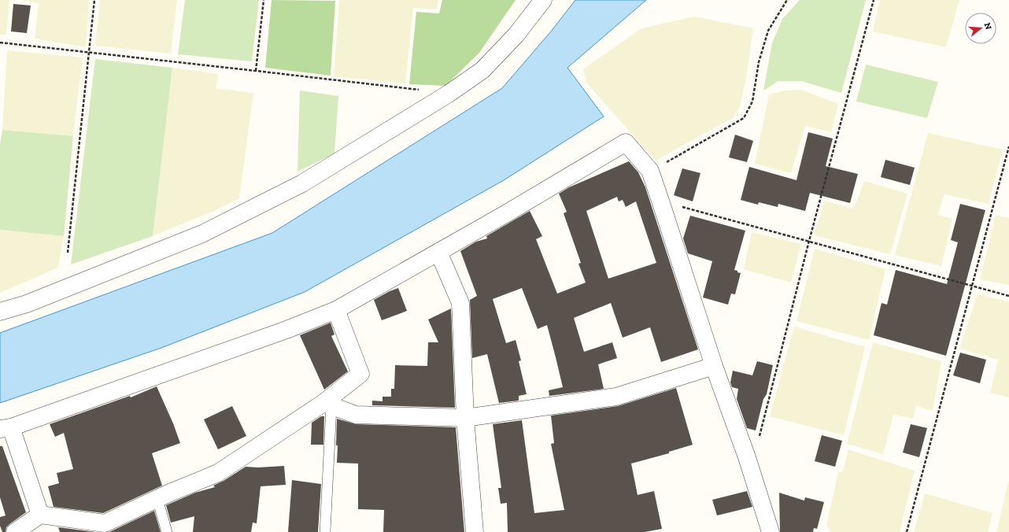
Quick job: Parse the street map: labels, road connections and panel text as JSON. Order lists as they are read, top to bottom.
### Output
{
  "north": "right"
}
